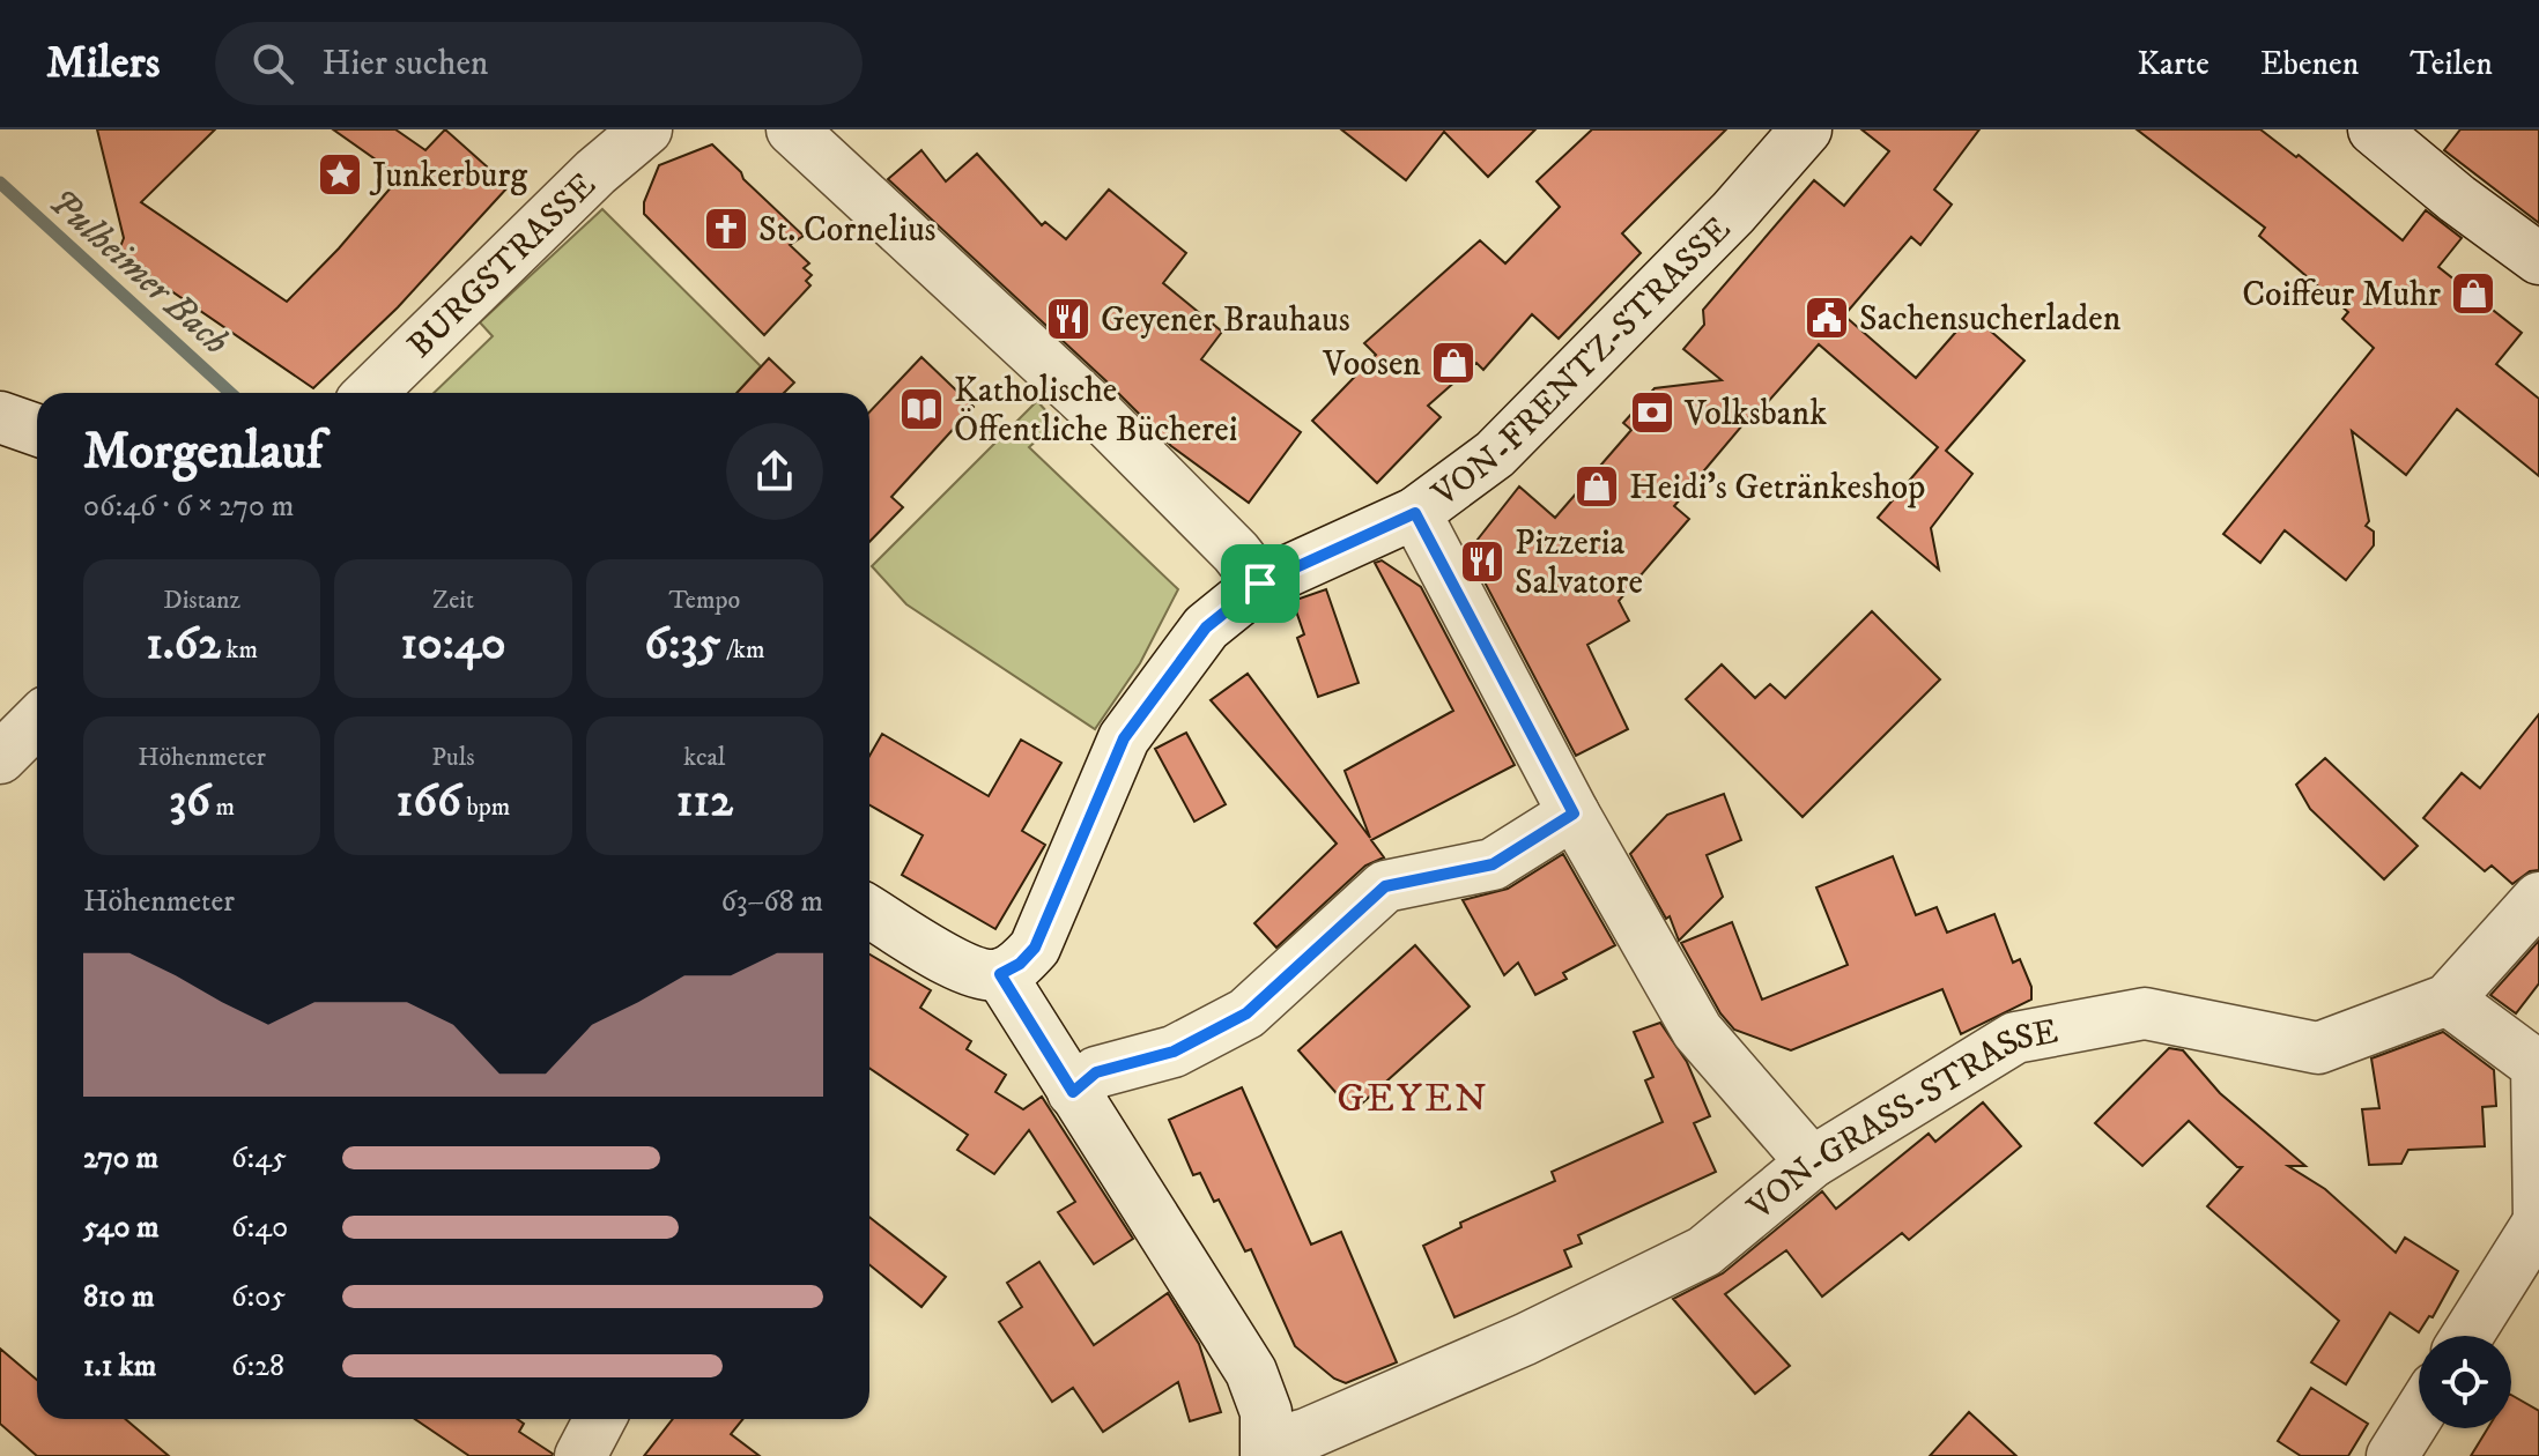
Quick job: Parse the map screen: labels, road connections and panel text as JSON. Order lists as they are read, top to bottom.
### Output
{
  "streets": {
    "street": ["BURGSTRASSE", "VON-FRENTZ-STRASSE", "VON-GRASS-STRASSE"]
  },
  "districts": ["GEYEN"],
  "water": ["Pulheimer Bach"],
  "places": {
    "place": ["Junkerburg"],
    "church": ["St. Cornelius"],
    "shop": ["Coiffeur Muhr", "Voosen", "Heidi's Getränkeshop"],
    "public building": ["Sachensucherladen"],
    "restaurant": ["Geyener Brauhaus", "Pizzeria Salvatore"],
    "library": ["Katholische Öffentliche Bücherei"],
    "bank": ["Volksbank"]
  },
  "page": {
    "header": "Milers",
    "search": "Hier suchen",
    "nav": ["Karte", "Ebenen", "Teilen"],
    "heading": ["Morgenlauf", "06:46 · 6 × 270 m"],
    "stats": [
      ["Distanz", "1.62 km"],
      ["Zeit", "10:40"],
      ["Tempo", "6:35 /km"],
      ["Höhenmeter", "36 m"],
      ["Puls", "166 bpm"],
      ["kcal", "112"]
    ],
    "chart": ["Höhenmeter", "63–68 m"],
    "list": [
      {
        "name": "270 m",
        "note": "6:45"
      },
      {
        "name": "540 m",
        "note": "6:40"
      },
      {
        "name": "810 m",
        "note": "6:05"
      },
      {
        "name": "1.1 km",
        "note": "6:28"
      }
    ]
  }
}
